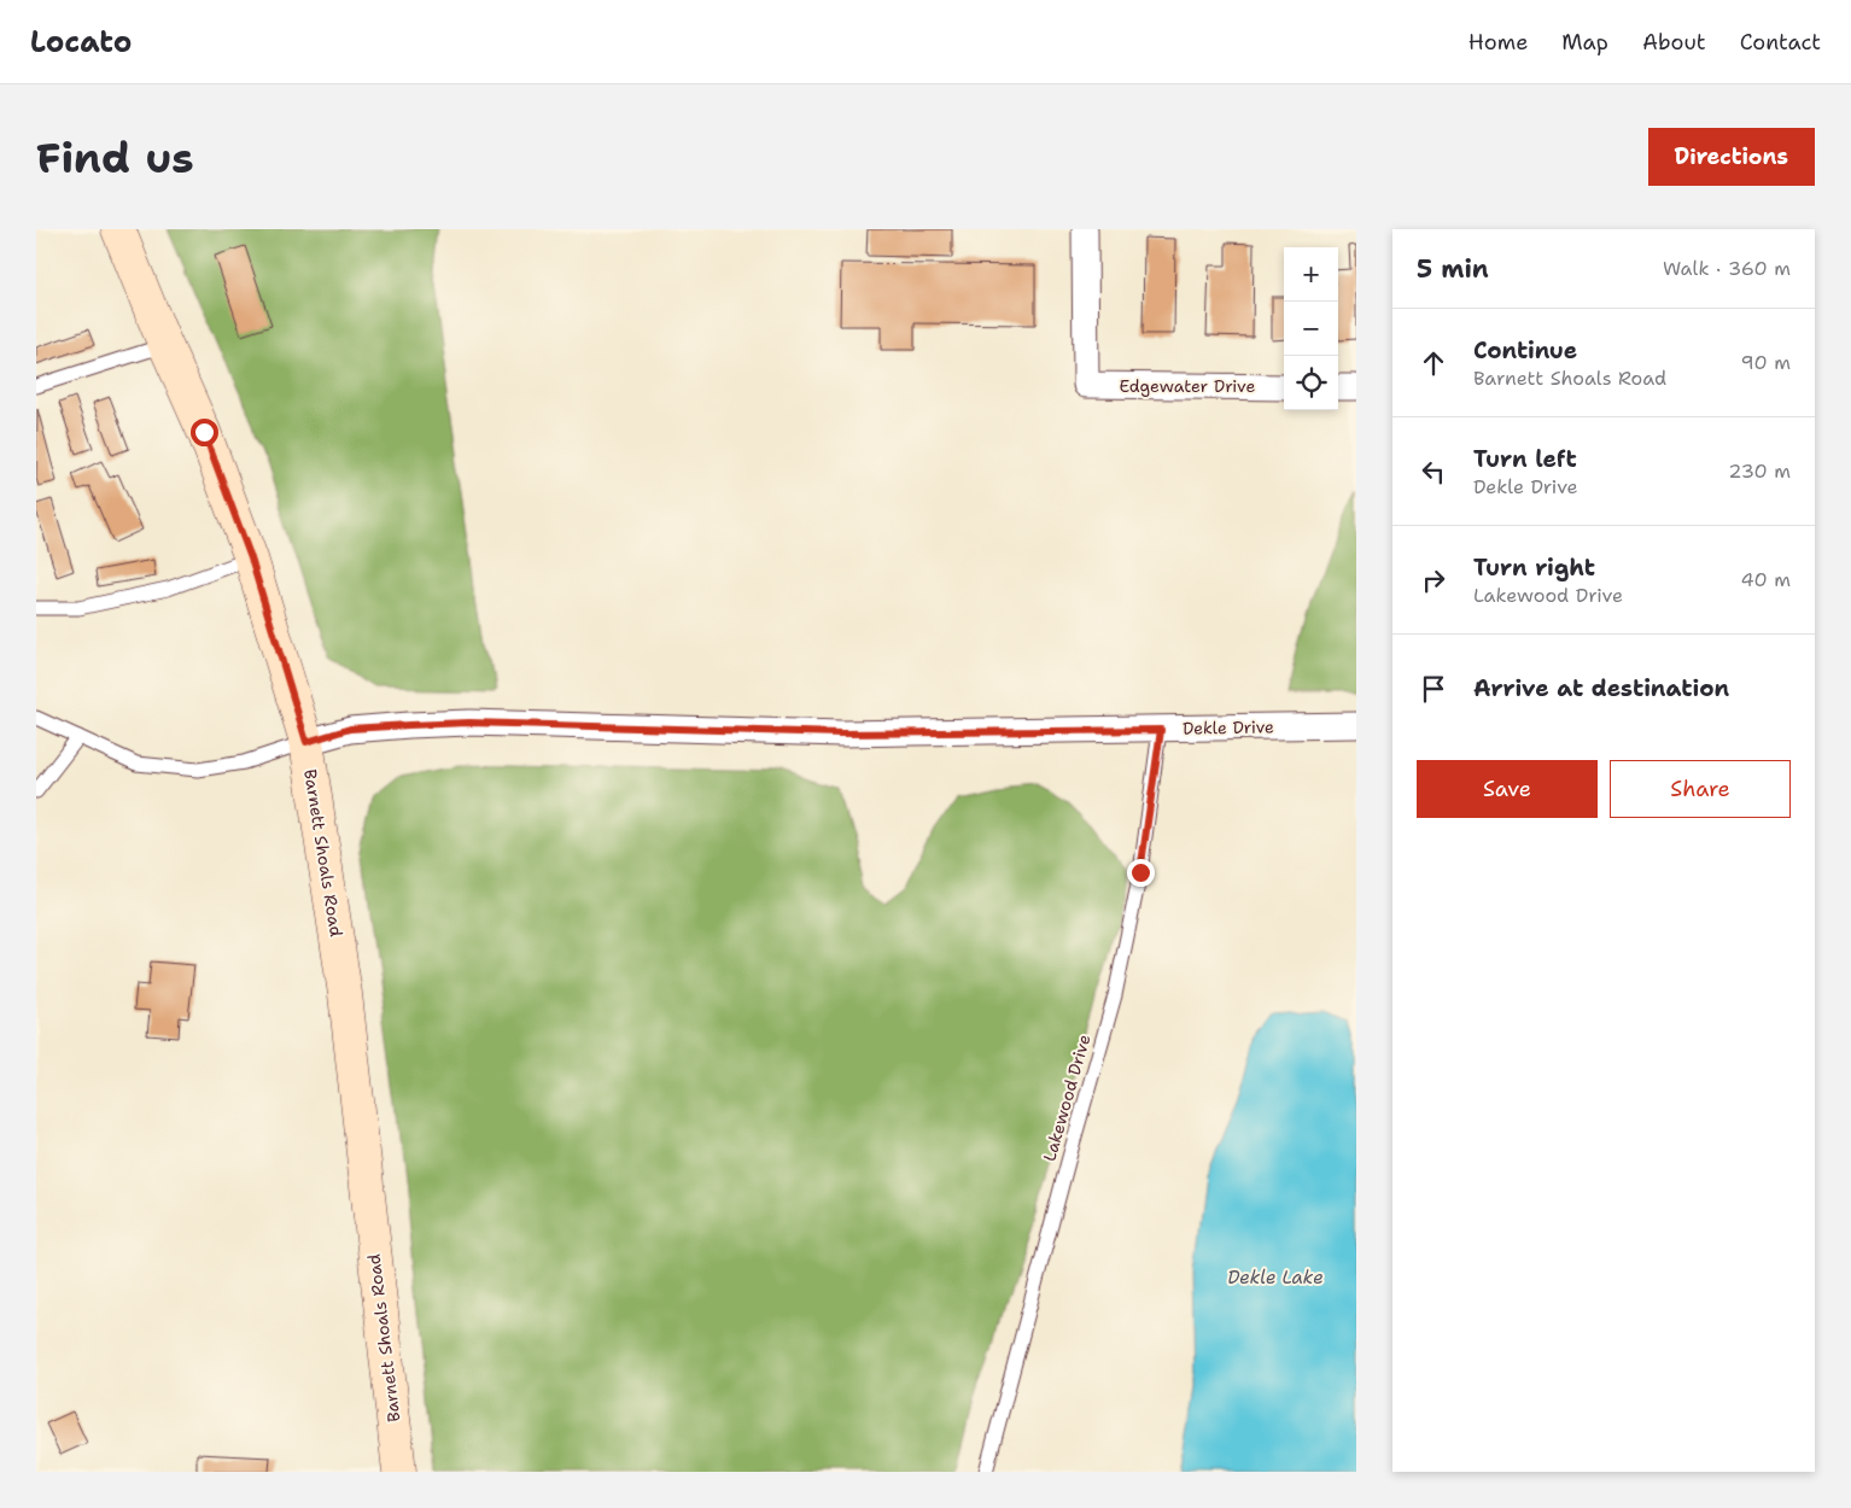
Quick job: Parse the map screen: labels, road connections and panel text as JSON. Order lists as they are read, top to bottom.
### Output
{
  "streets": {
    "main road": ["Barnett Shoals Road"],
    "street": ["Edgewater Drive", "Dekle Drive"],
    "lane": ["Lakewood Drive"]
  },
  "crossings": [
    ["Dekle Drive", "Barnett Shoals Road"],
    ["Dekle Drive", "Lakewood Drive"]
  ],
  "water": ["Dekle Lake"],
  "page": {
    "header": "Locato",
    "nav": [
      "Home",
      "Map",
      "About",
      "Contact"
    ],
    "buttons": [
      "Directions",
      ["Save", "Share"]
    ],
    "title": "Find us",
    "heading": ["5 min", "Walk · 360 m"],
    "map_buttons": ["+", "−"],
    "list": [
      ["Continue", "Barnett Shoals Road", "90 m"],
      ["Turn left", "Dekle Drive", "230 m"],
      ["Turn right", "Lakewood Drive", "40 m"],
      "Arrive at destination"
    ]
  }
}
